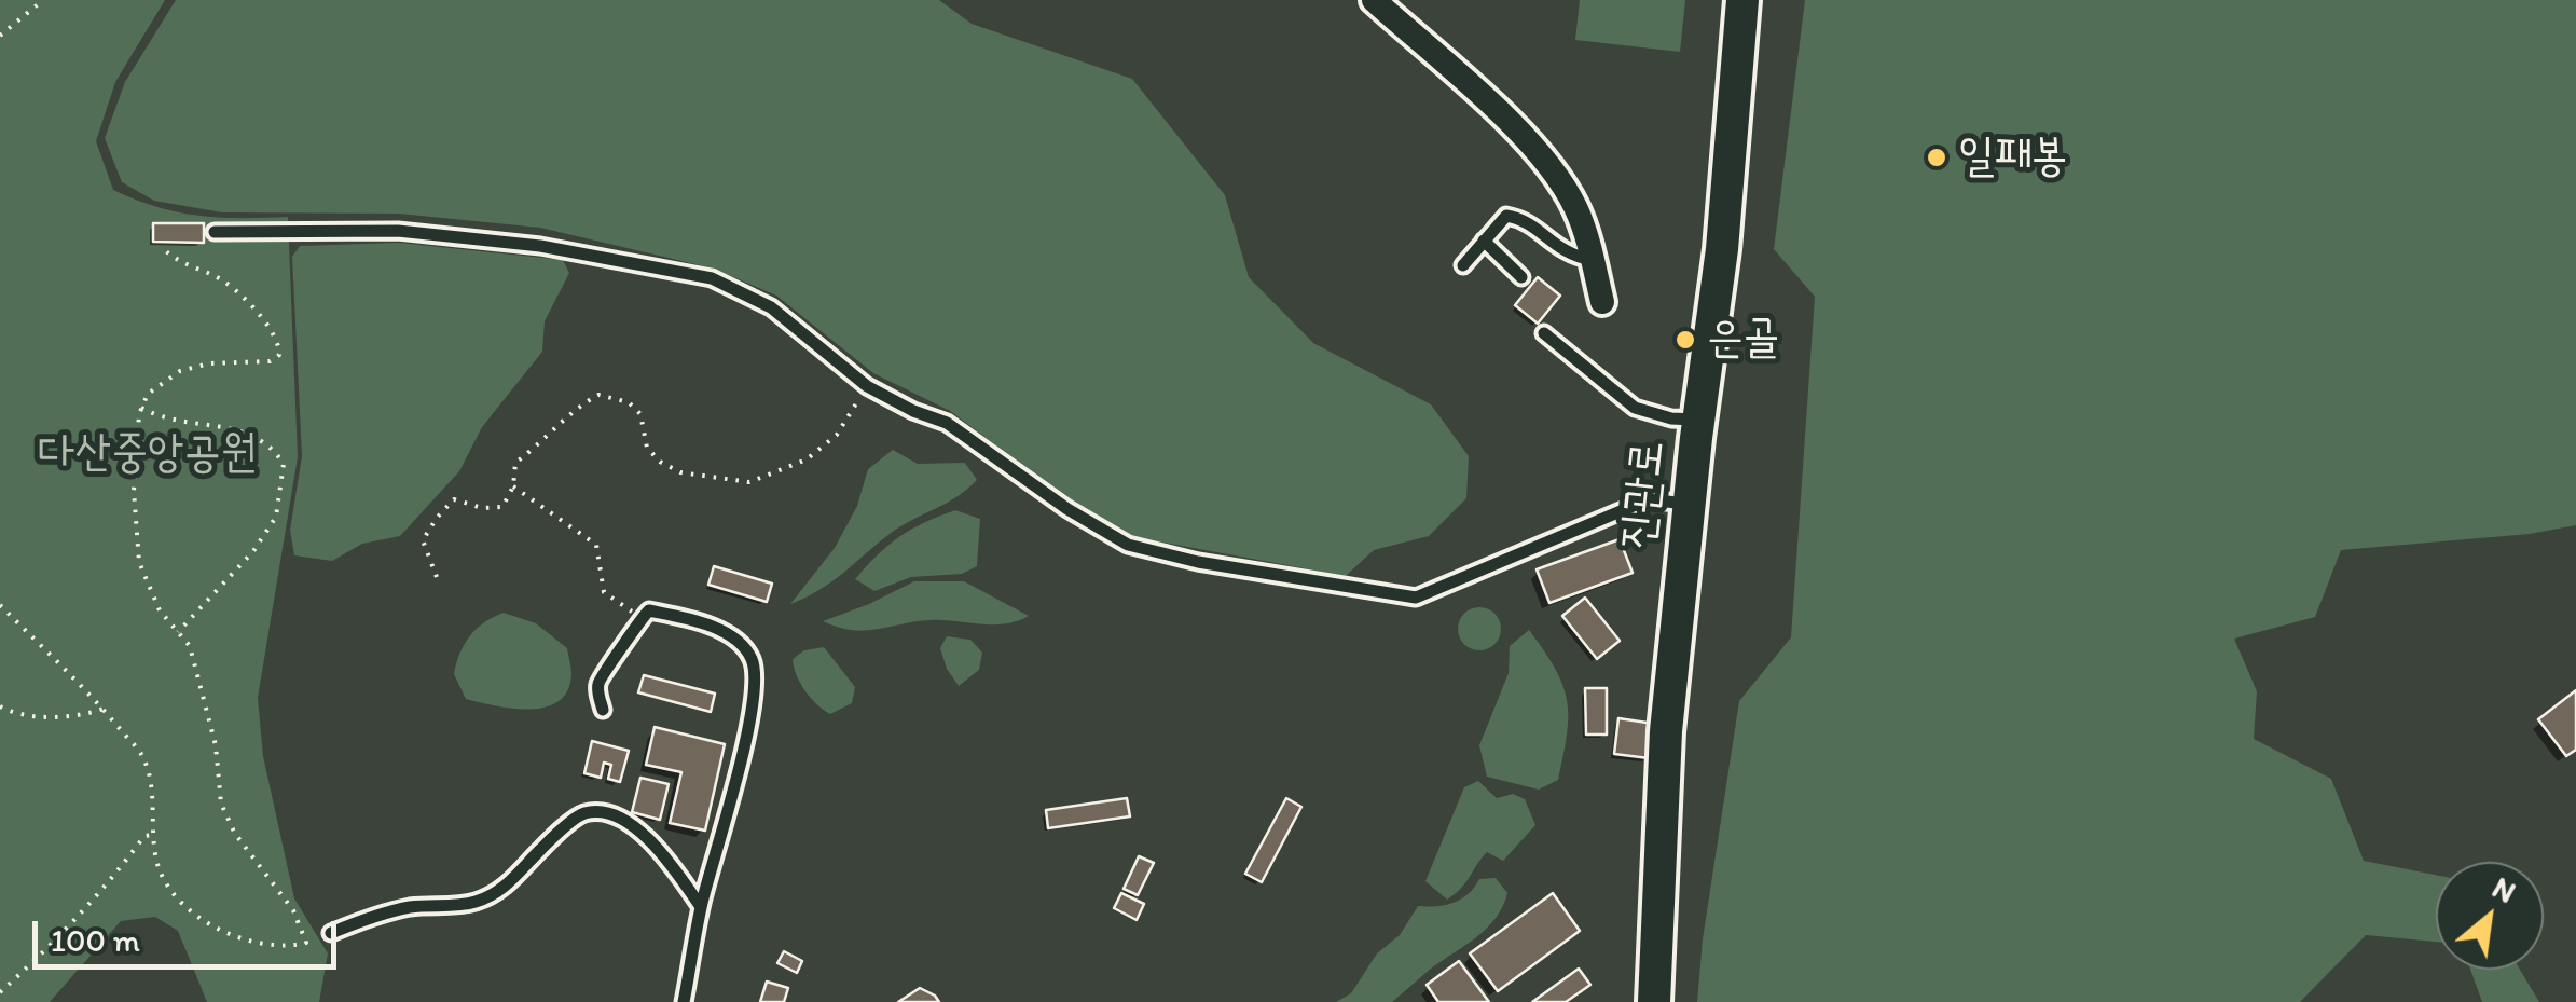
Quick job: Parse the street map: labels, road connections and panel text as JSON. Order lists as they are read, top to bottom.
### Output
{
  "streets": {
    "main road": ["진관로"]
  },
  "parks": ["다산중앙공원"],
  "places": ["일패봉", "은골"],
  "scale_bar": "100 m",
  "north": "top right"
}
